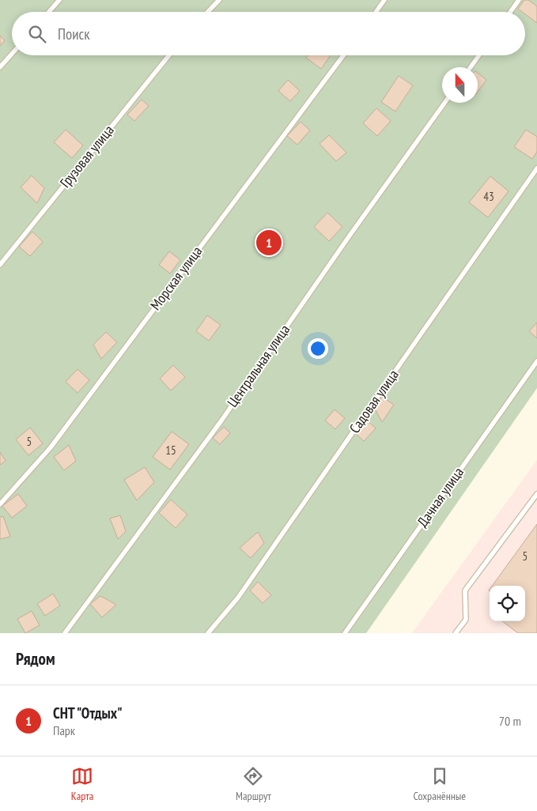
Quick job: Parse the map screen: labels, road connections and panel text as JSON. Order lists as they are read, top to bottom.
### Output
{
  "streets": {
    "lane": [
      "Грузовая улица",
      "Морская улица",
      "Центральная улица",
      "Садовая улица",
      "Дачная улица"
    ]
  },
  "house_numbers": [
    "43",
    "5",
    "15",
    "5"
  ],
  "north": "top",
  "page": {
    "search": "Поиск",
    "pins": "1",
    "heading": "Рядом",
    "list": [
      {
        "mark": "1",
        "name": "СНТ \"Отдых\"",
        "note": "Парк",
        "value": "70 m"
      }
    ],
    "nav": ["Карта", "Маршрут", "Сохранённые"]
  }
}
